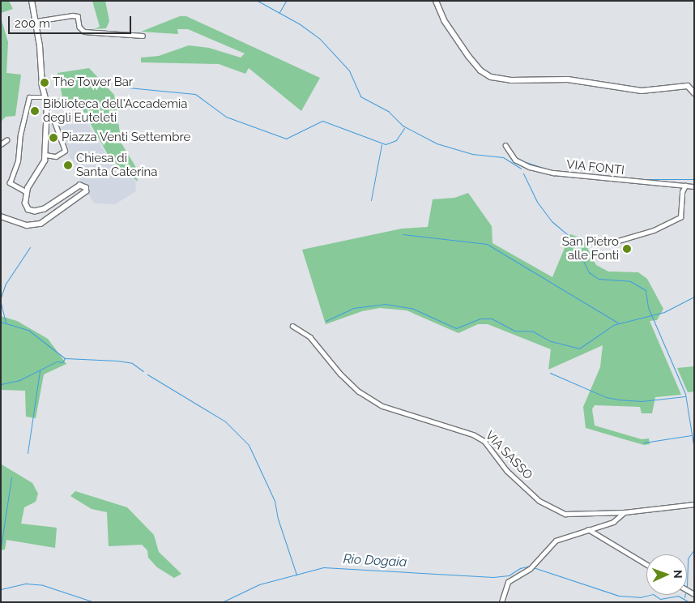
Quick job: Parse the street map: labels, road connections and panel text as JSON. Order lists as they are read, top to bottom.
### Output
{
  "streets": {
    "street": ["VIA FONTI", "VIA SASSO"]
  },
  "water": ["Rio Dogaia"],
  "places": [
    "The Tower Bar",
    "Biblioteca dell'Accademia degli Euteleti",
    "Piazza Venti Settembre",
    "Chiesa di Santa Caterina",
    "San Pietro alle Fonti"
  ],
  "scale_bar": "200 m",
  "north": "right"
}
